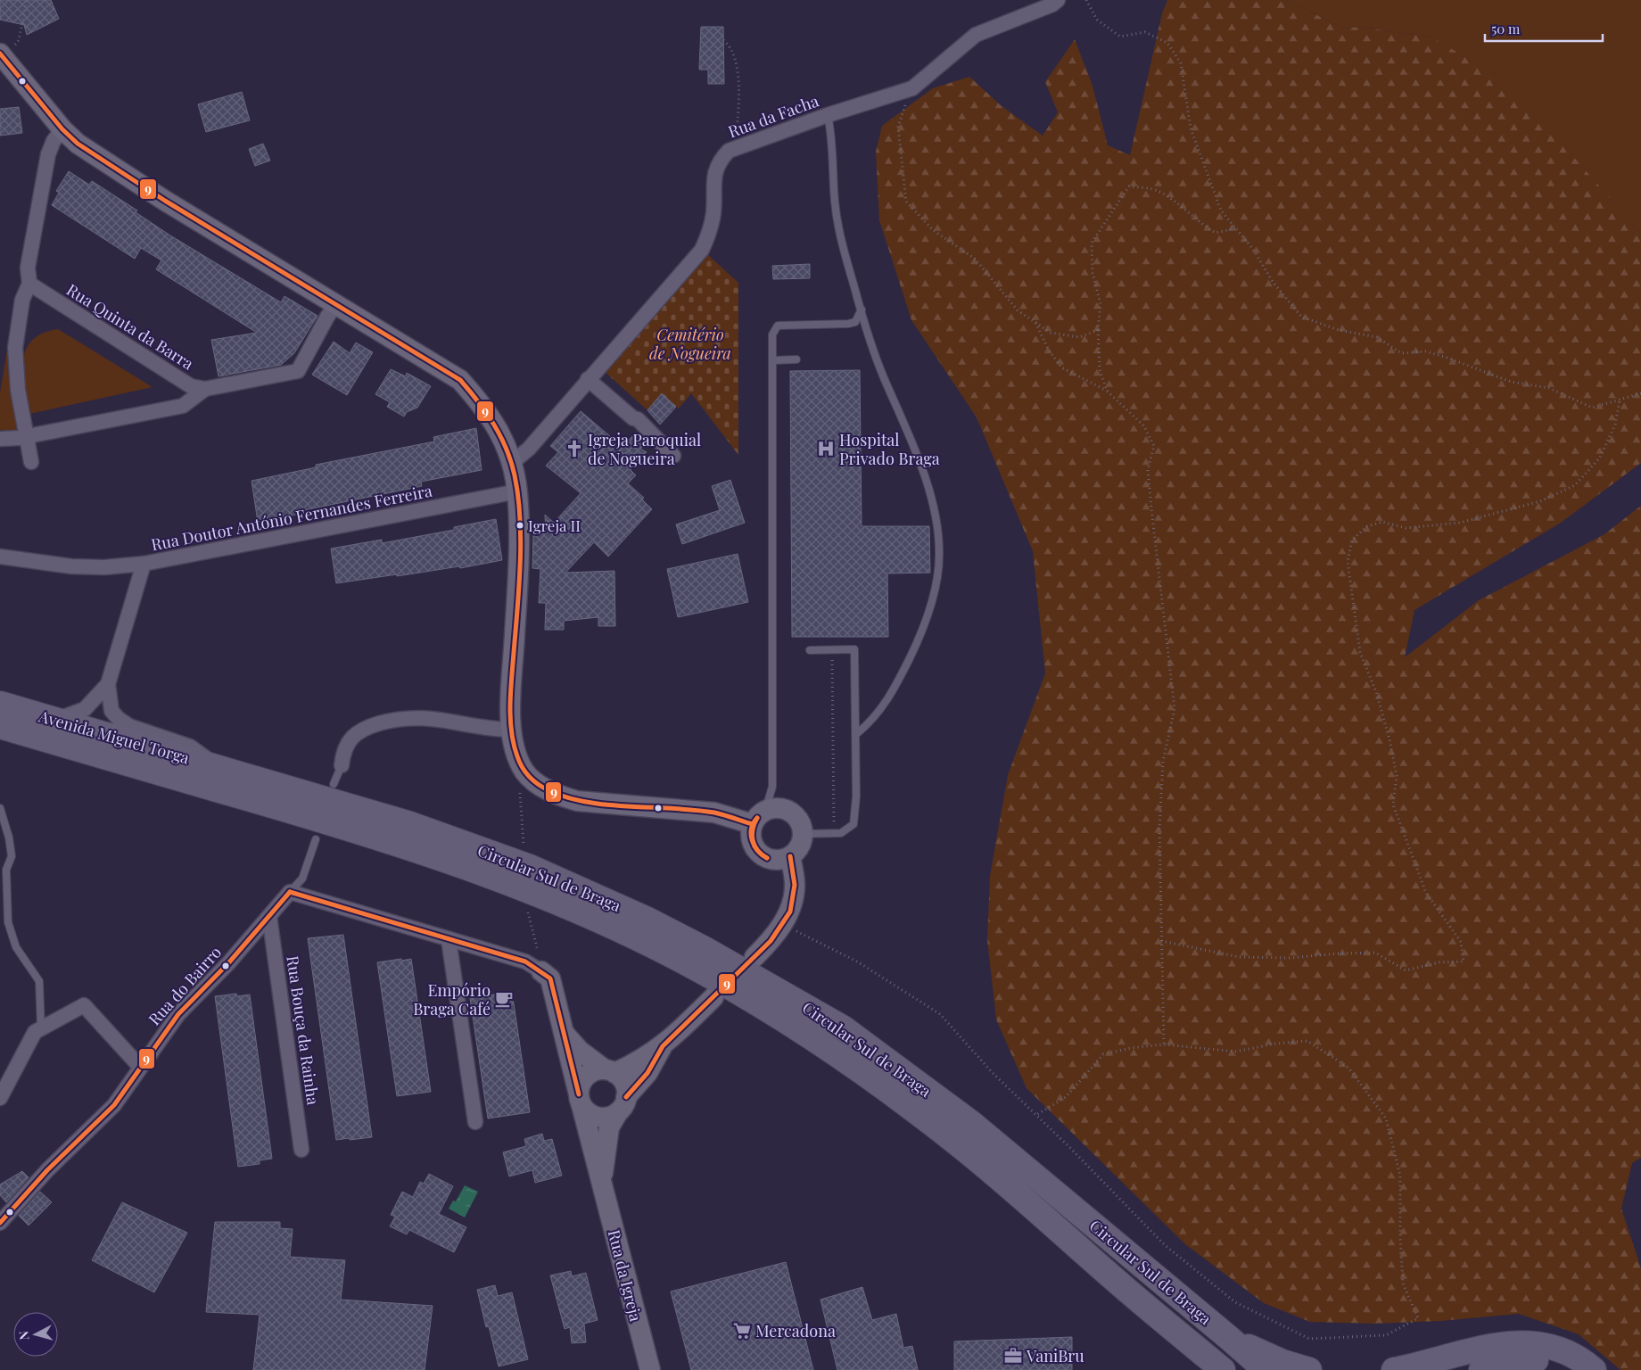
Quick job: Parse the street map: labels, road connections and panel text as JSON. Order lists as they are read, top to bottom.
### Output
{
  "streets": {
    "highway": ["Avenida Miguel Torga", "Circular Sul de Braga"],
    "street": [
      "Rua da Facha",
      "Rua Quinta da Barra",
      "Rua Doutor António Fernandes Ferreira",
      "Rua do Bairro",
      "Rua Bouça da Rainha",
      "Rua da Igreja"
    ]
  },
  "crossings": [
    ["Rua Doutor António Fernandes Ferreira", "Avenida Miguel Torga"],
    ["Rua Doutor António Fernandes Ferreira", "Circular Sul de Braga"],
    ["Avenida Miguel Torga", "Circular Sul de Braga"],
    ["Rua do Bairro", "Rua Bouça da Rainha"]
  ],
  "parks": ["Cemitério de Nogueira"],
  "places": {
    "church": ["Igreja Paroquial de Nogueira"],
    "hospital": ["Hospital Privado Braga"],
    "other": ["Igreja II"],
    "cafe": ["Empório Braga Café"],
    "supermarket": ["Mercadona"],
    "office": ["VaniBru"]
  },
  "lines": ["transit line 9"],
  "scale_bar": "50 m",
  "north": "left"
}
